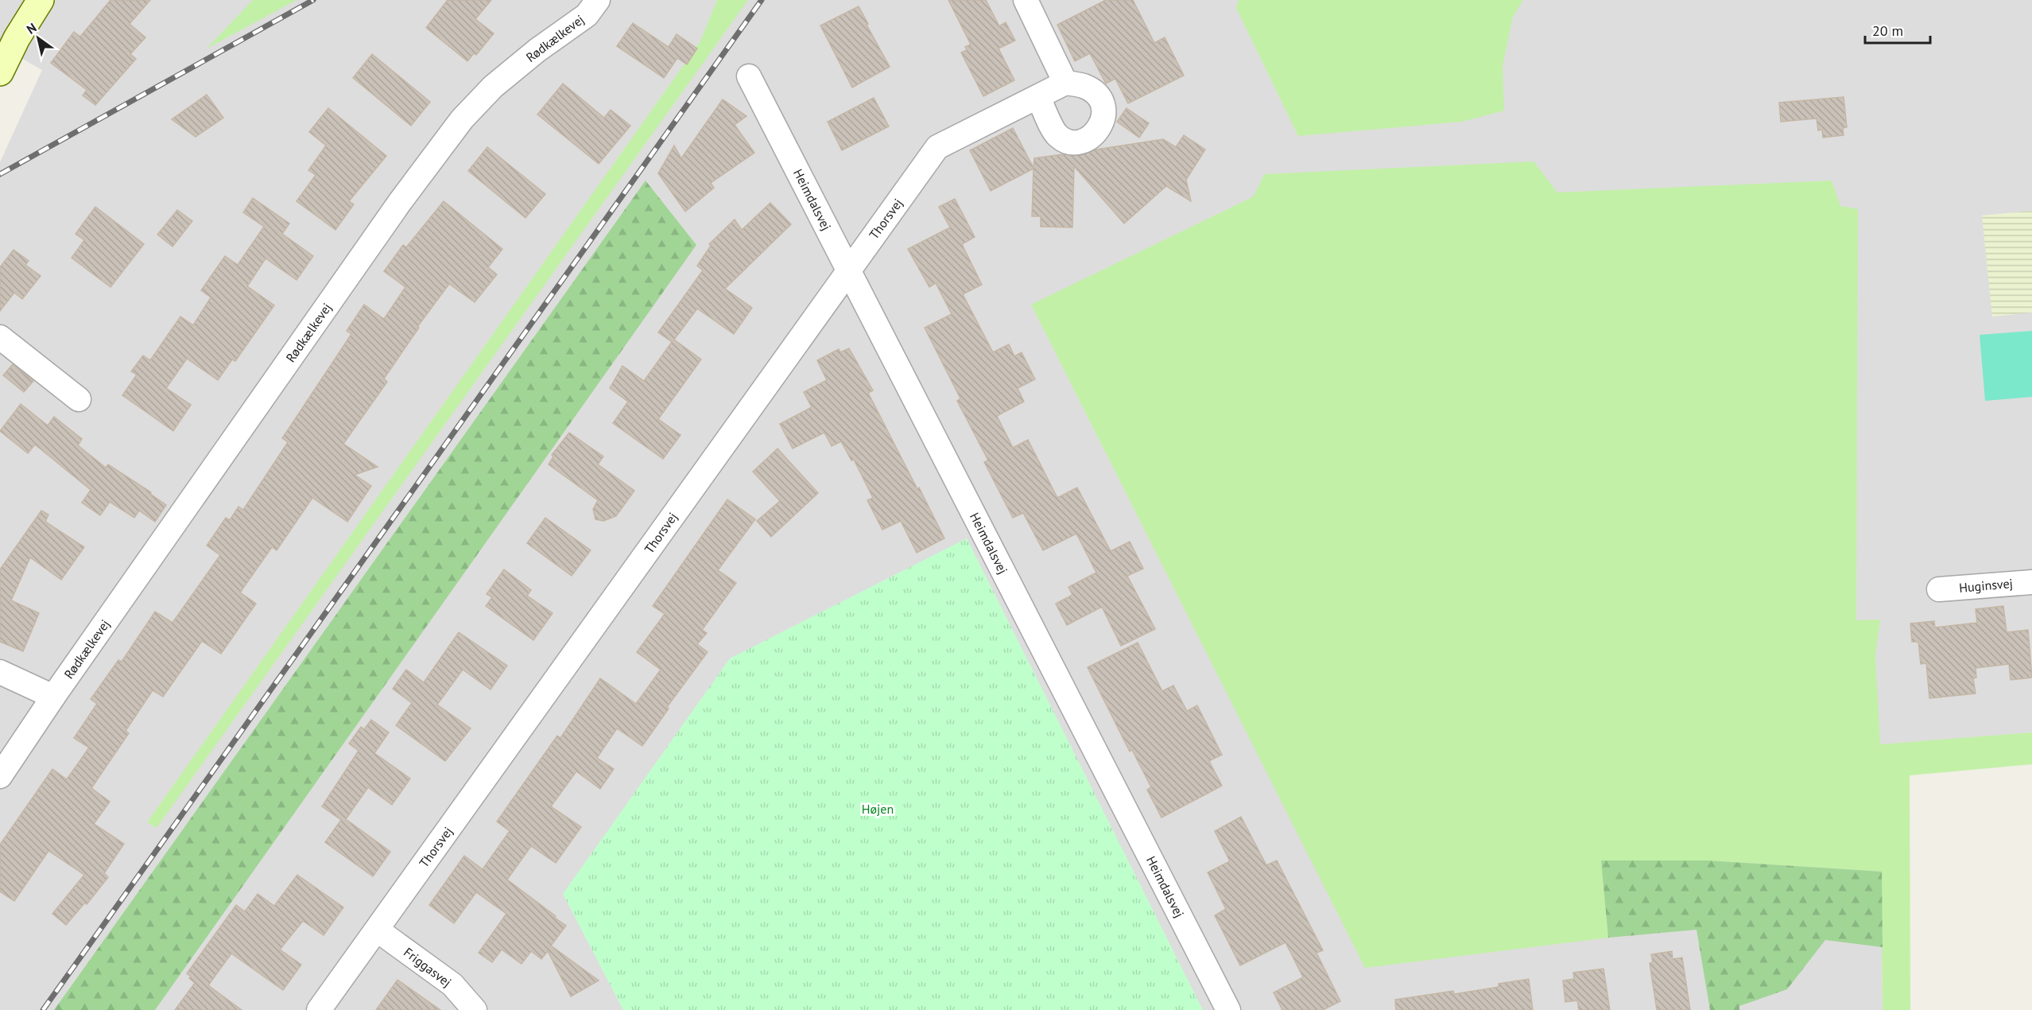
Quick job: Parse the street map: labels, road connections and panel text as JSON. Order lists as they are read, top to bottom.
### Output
{
  "streets": {
    "street": [
      "Rødkælkevej",
      "Heimdalsvej",
      "Thorsvej",
      "Huginsvej",
      "Friggasvej"
    ]
  },
  "crossings": [
    ["Heimdalsvej", "Thorsvej"],
    ["Thorsvej", "Friggasvej"]
  ],
  "parks": ["Højen"],
  "scale_bar": "20 m",
  "north": "top left"
}
